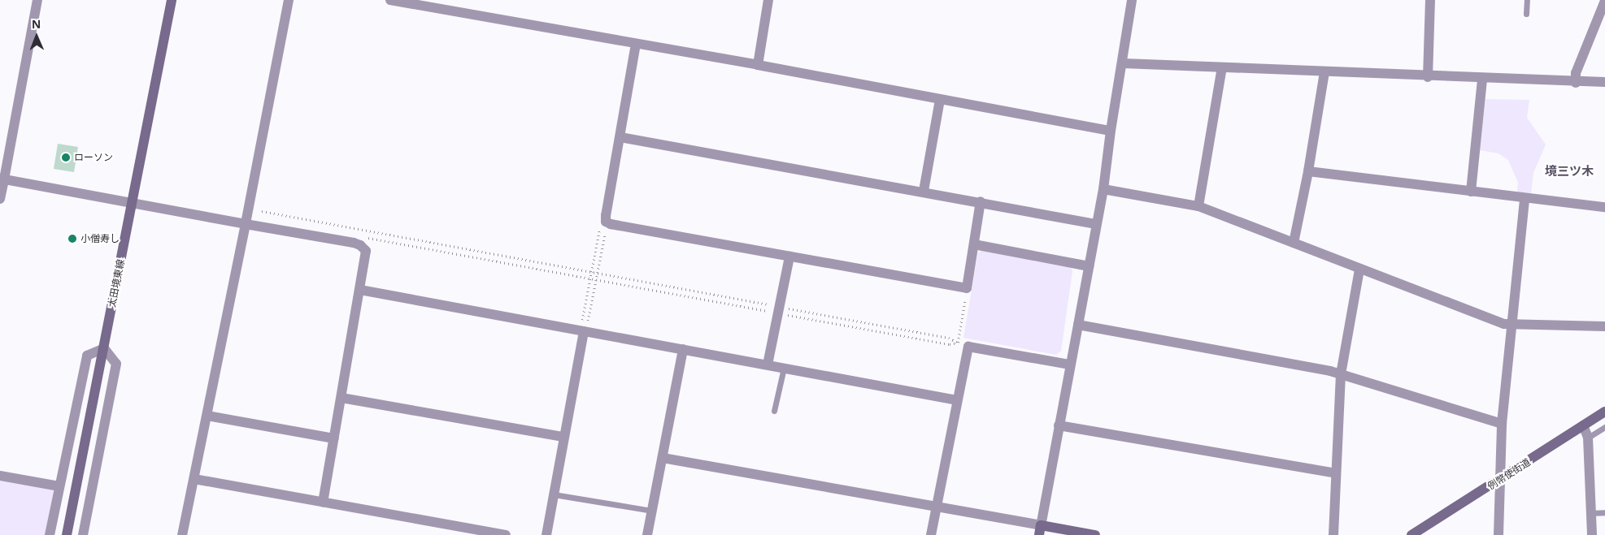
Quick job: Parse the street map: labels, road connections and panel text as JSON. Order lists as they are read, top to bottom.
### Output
{
  "streets": {
    "main road": ["太田境東線", "例幣使街道"]
  },
  "districts": ["境三ツ木"],
  "places": ["ローソン", "小僧寿し"],
  "north": "top"
}
